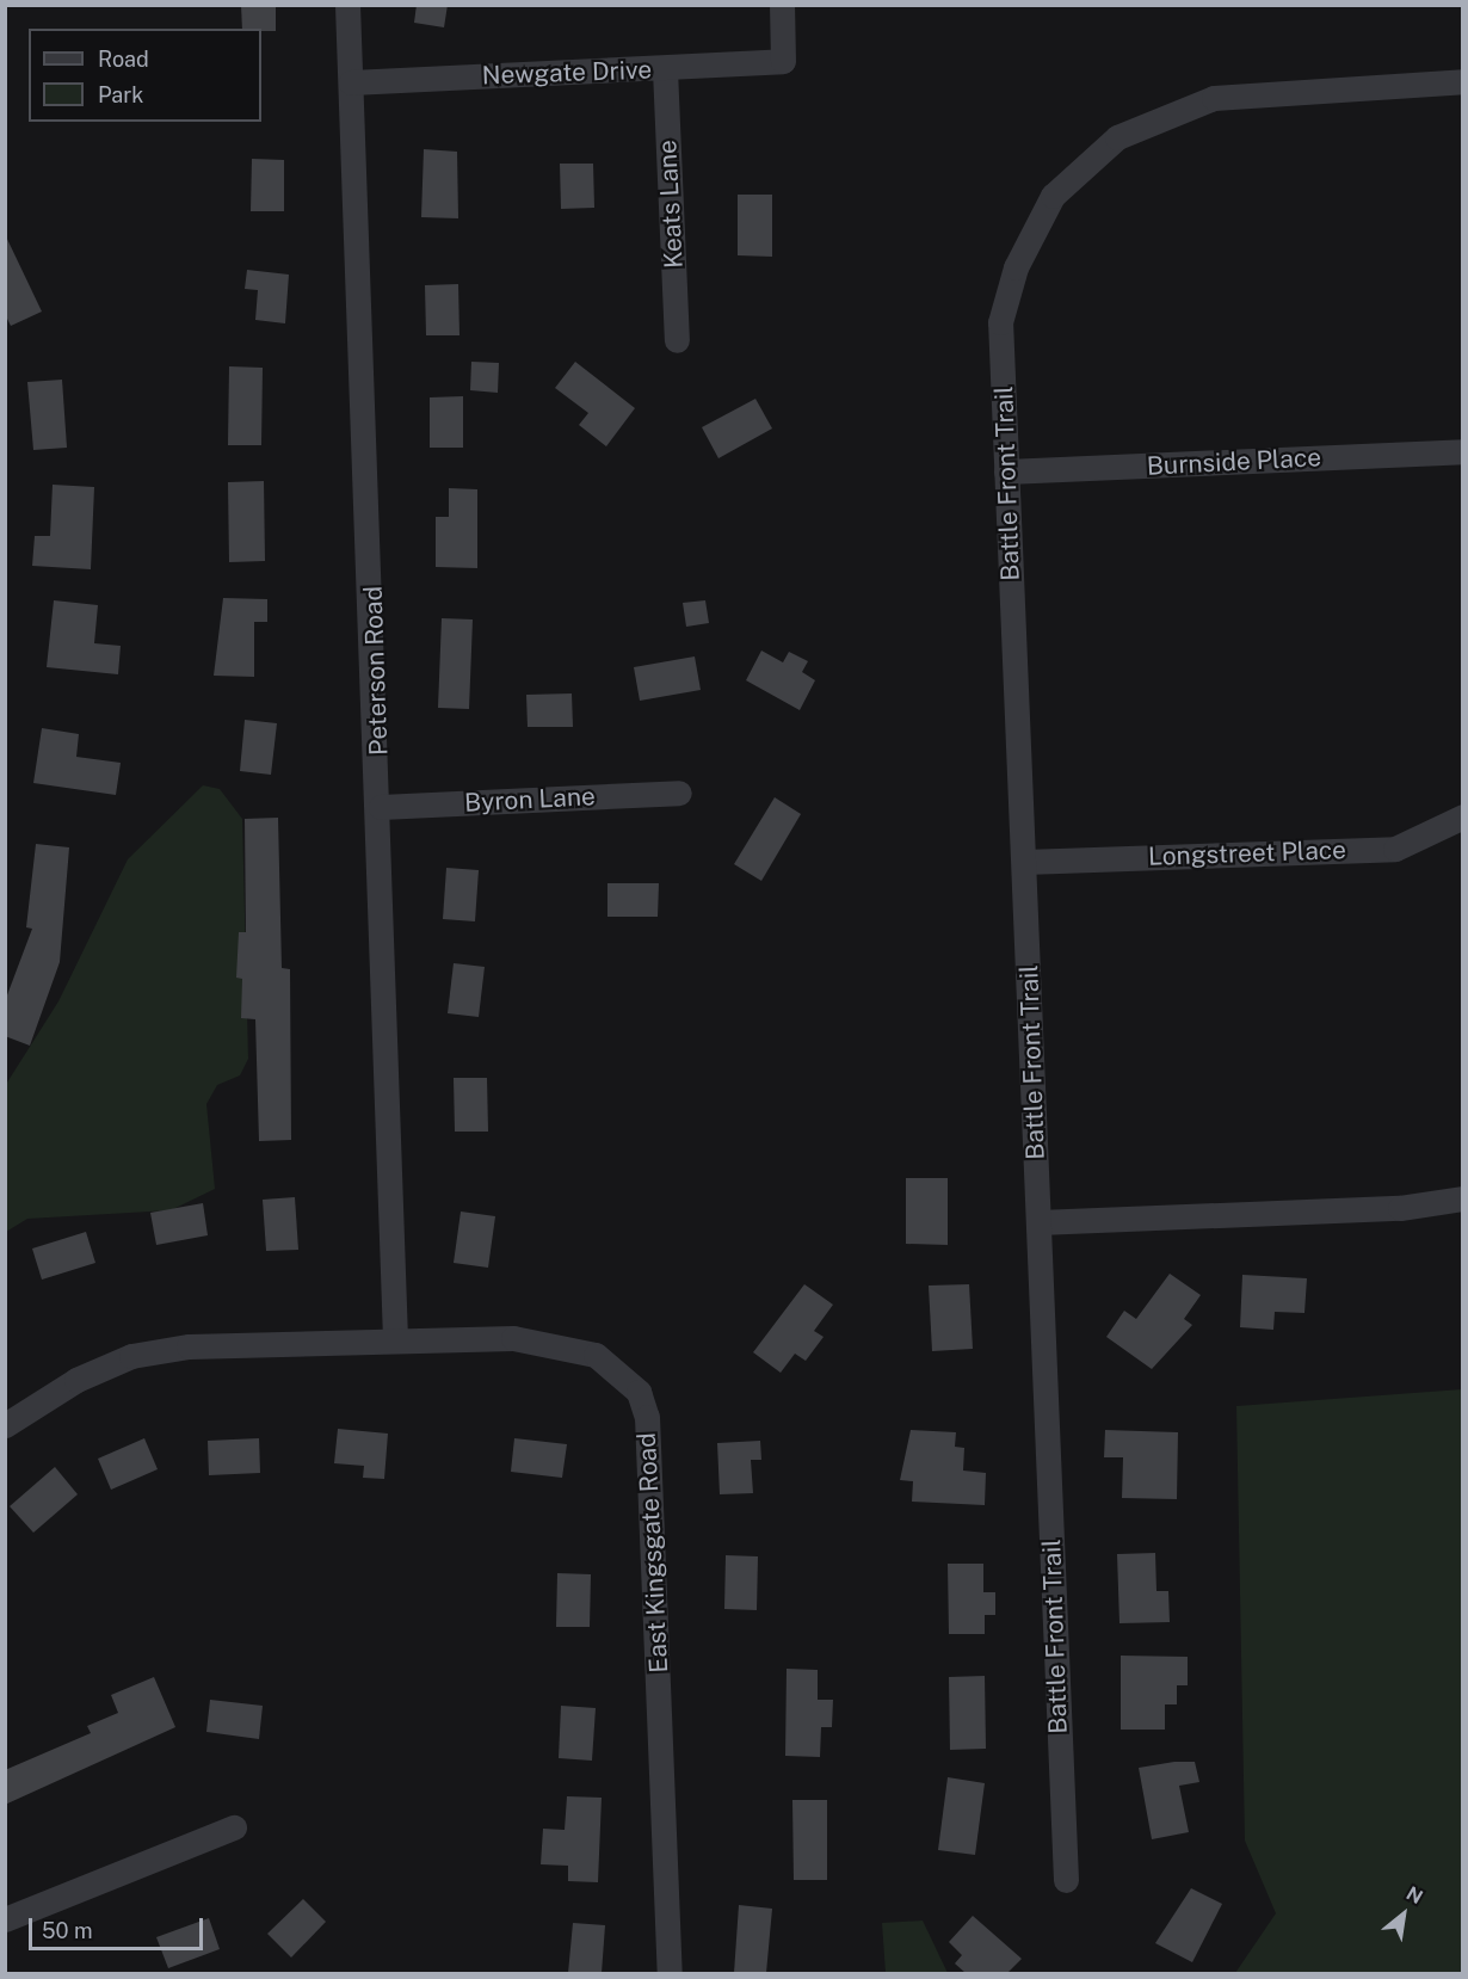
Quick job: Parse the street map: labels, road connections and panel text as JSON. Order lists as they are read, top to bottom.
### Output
{
  "streets": {
    "street": [
      "Newgate Drive",
      "Keats Lane",
      "Burnside Place",
      "Battle Front Trail",
      "Peterson Road",
      "Byron Lane",
      "Longstreet Place",
      "East Kingsgate Road"
    ]
  },
  "crossings": [
    ["Newgate Drive", "Keats Lane"],
    ["Newgate Drive", "Peterson Road"],
    ["Burnside Place", "Battle Front Trail"],
    ["Battle Front Trail", "Longstreet Place"],
    ["Peterson Road", "Byron Lane"],
    ["Peterson Road", "East Kingsgate Road"]
  ],
  "legend": ["Road", "Park"],
  "scale_bar": "50 m",
  "north": "top right"
}
